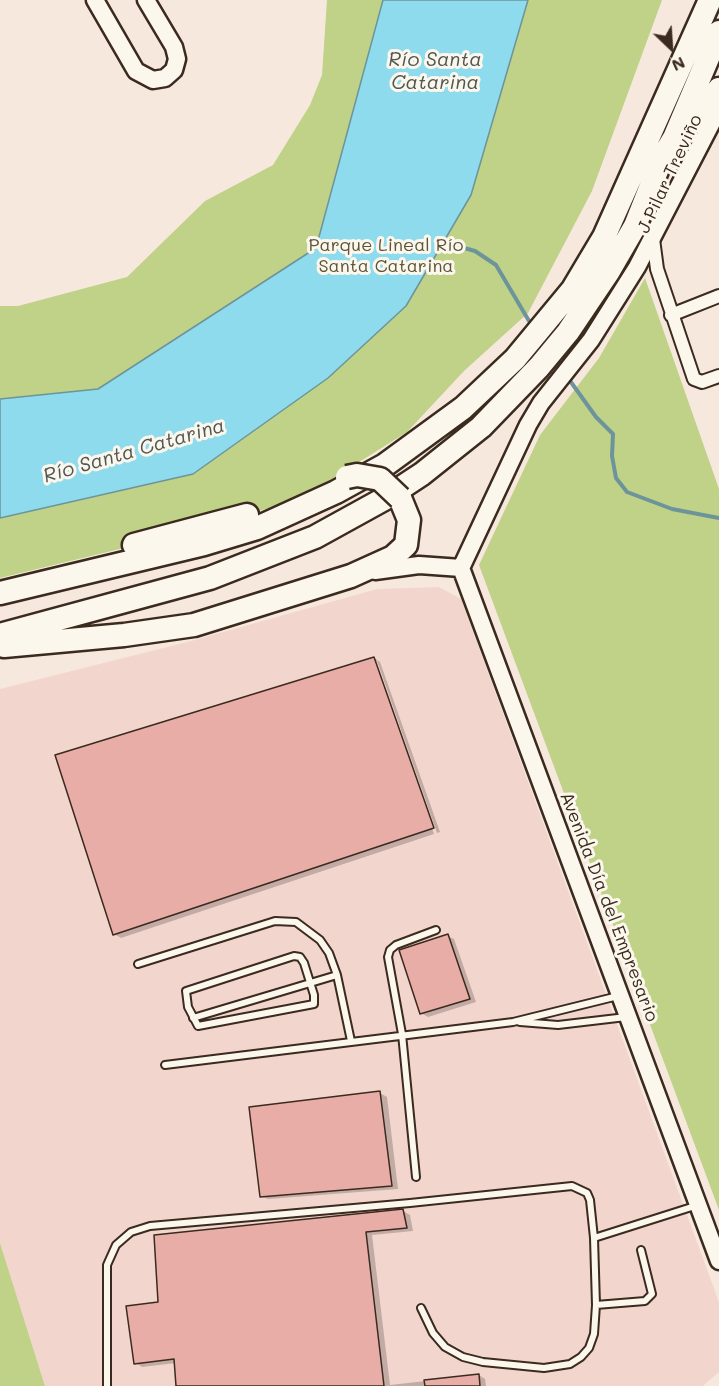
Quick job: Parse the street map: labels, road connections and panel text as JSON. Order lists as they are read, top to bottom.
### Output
{
  "streets": {
    "street": ["Avenida Día del Empresario"]
  },
  "water": ["Río Santa Catarina"],
  "parks": ["Parque Lineal Río Santa Catarina"],
  "north": "bottom right"
}
